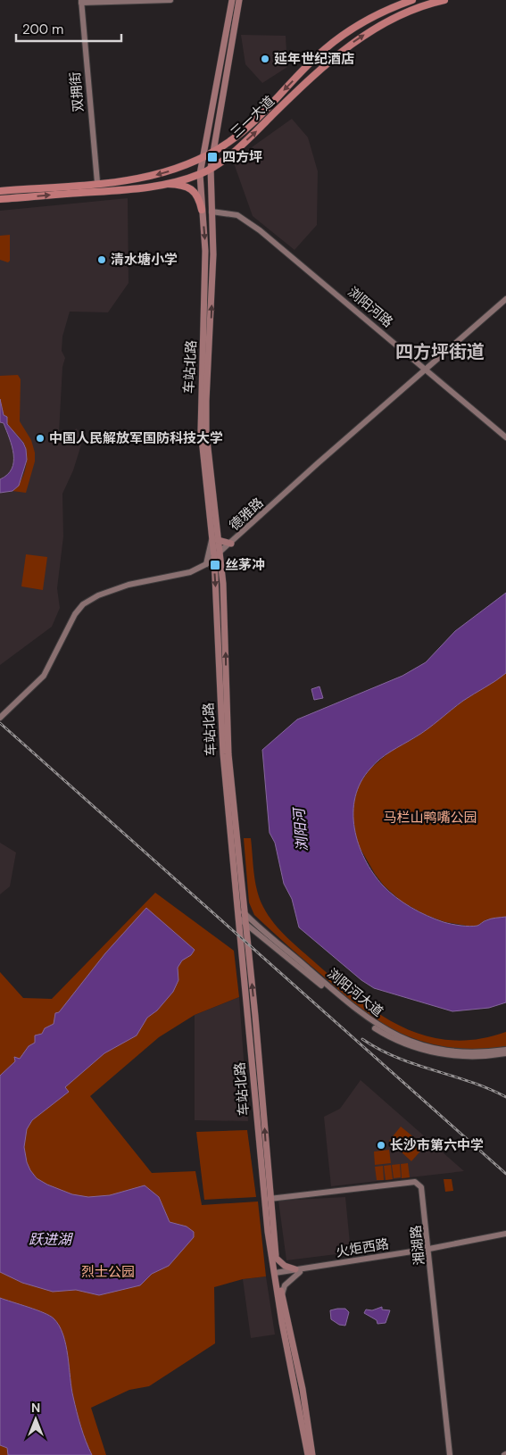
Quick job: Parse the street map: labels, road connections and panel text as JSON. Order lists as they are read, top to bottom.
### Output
{
  "streets": {
    "highway": ["三一大道"],
    "main road": ["车站北路"],
    "street": [
      "双拥街",
      "浏阳河路",
      "德雅路",
      "浏阳河大道",
      "湘湖路",
      "火炬西路"
    ]
  },
  "crossings": [
    ["双拥街", "三一大道"],
    ["三一大道", "车站北路"],
    ["浏阳河路", "车站北路"],
    ["浏阳河路", "德雅路"],
    ["车站北路", "德雅路"],
    ["车站北路", "浏阳河大道"],
    ["车站北路", "湘湖路"],
    ["车站北路", "火炬西路"],
    ["湘湖路", "火炬西路"]
  ],
  "districts": ["四方坪街道"],
  "water": ["浏阳河", "跃进湖"],
  "parks": ["马栏山鸭嘴公园", "烈士公园"],
  "places": {
    "other": [
      "延年世纪酒店",
      "清水塘小学",
      "中国人民解放军国防科技大学",
      "长沙市第六中学"
    ],
    "transit": ["四方坪", "丝茅冲"]
  },
  "scale_bar": "200 m",
  "north": "top"
}
